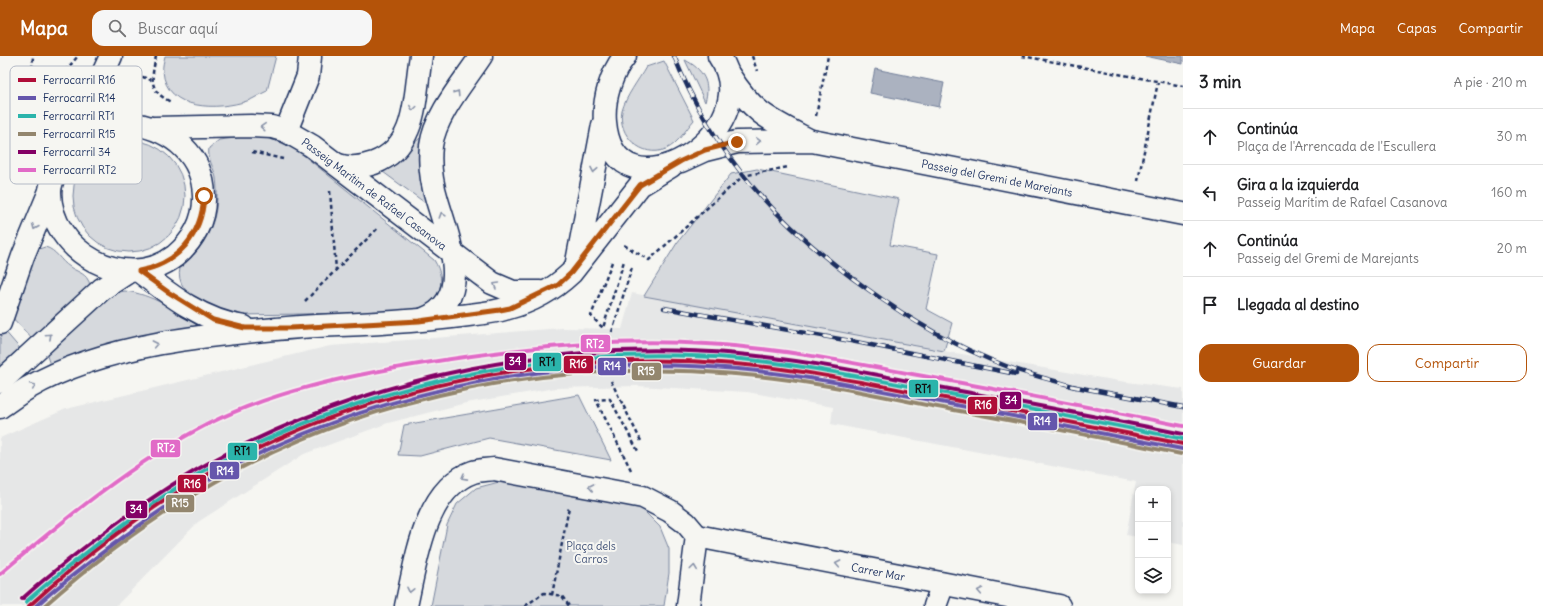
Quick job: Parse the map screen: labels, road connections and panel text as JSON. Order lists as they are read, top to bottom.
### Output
{
  "streets": {
    "street": ["Passeig del Gremi de Marejants", "Passeig Marítim de Rafael Casanova", "Carrer Mar"]
  },
  "crossings": [
    ["Passeig del Gremi de Marejants", "Passeig Marítim de Rafael Casanova"]
  ],
  "one_way": ["Carrer Mar"],
  "parks": ["Plaça dels Carros"],
  "lines": [
    "rail line RT2",
    "rail line 34",
    "rail line RT1",
    "rail line R16",
    "rail line R14",
    "rail line R15"
  ],
  "legend": [
    "Ferrocarril R16",
    "Ferrocarril R14",
    "Ferrocarril RT1",
    "Ferrocarril R15",
    "Ferrocarril 34",
    "Ferrocarril RT2"
  ],
  "page": {
    "header": "Mapa",
    "search": "Buscar aquí",
    "nav": ["Mapa", "Capas", "Compartir"],
    "heading": ["3 min", "A pie · 210 m"],
    "list": [
      ["Continúa", "Plaça de l'Arrencada de l'Escullera", "30 m"],
      ["Gira a la izquierda", "Passeig Marítim de Rafael Casanova", "160 m"],
      ["Continúa", "Passeig del Gremi de Marejants", "20 m"],
      "Llegada al destino"
    ],
    "buttons": ["Guardar", "Compartir"],
    "map_buttons": ["+", "−"]
  }
}
